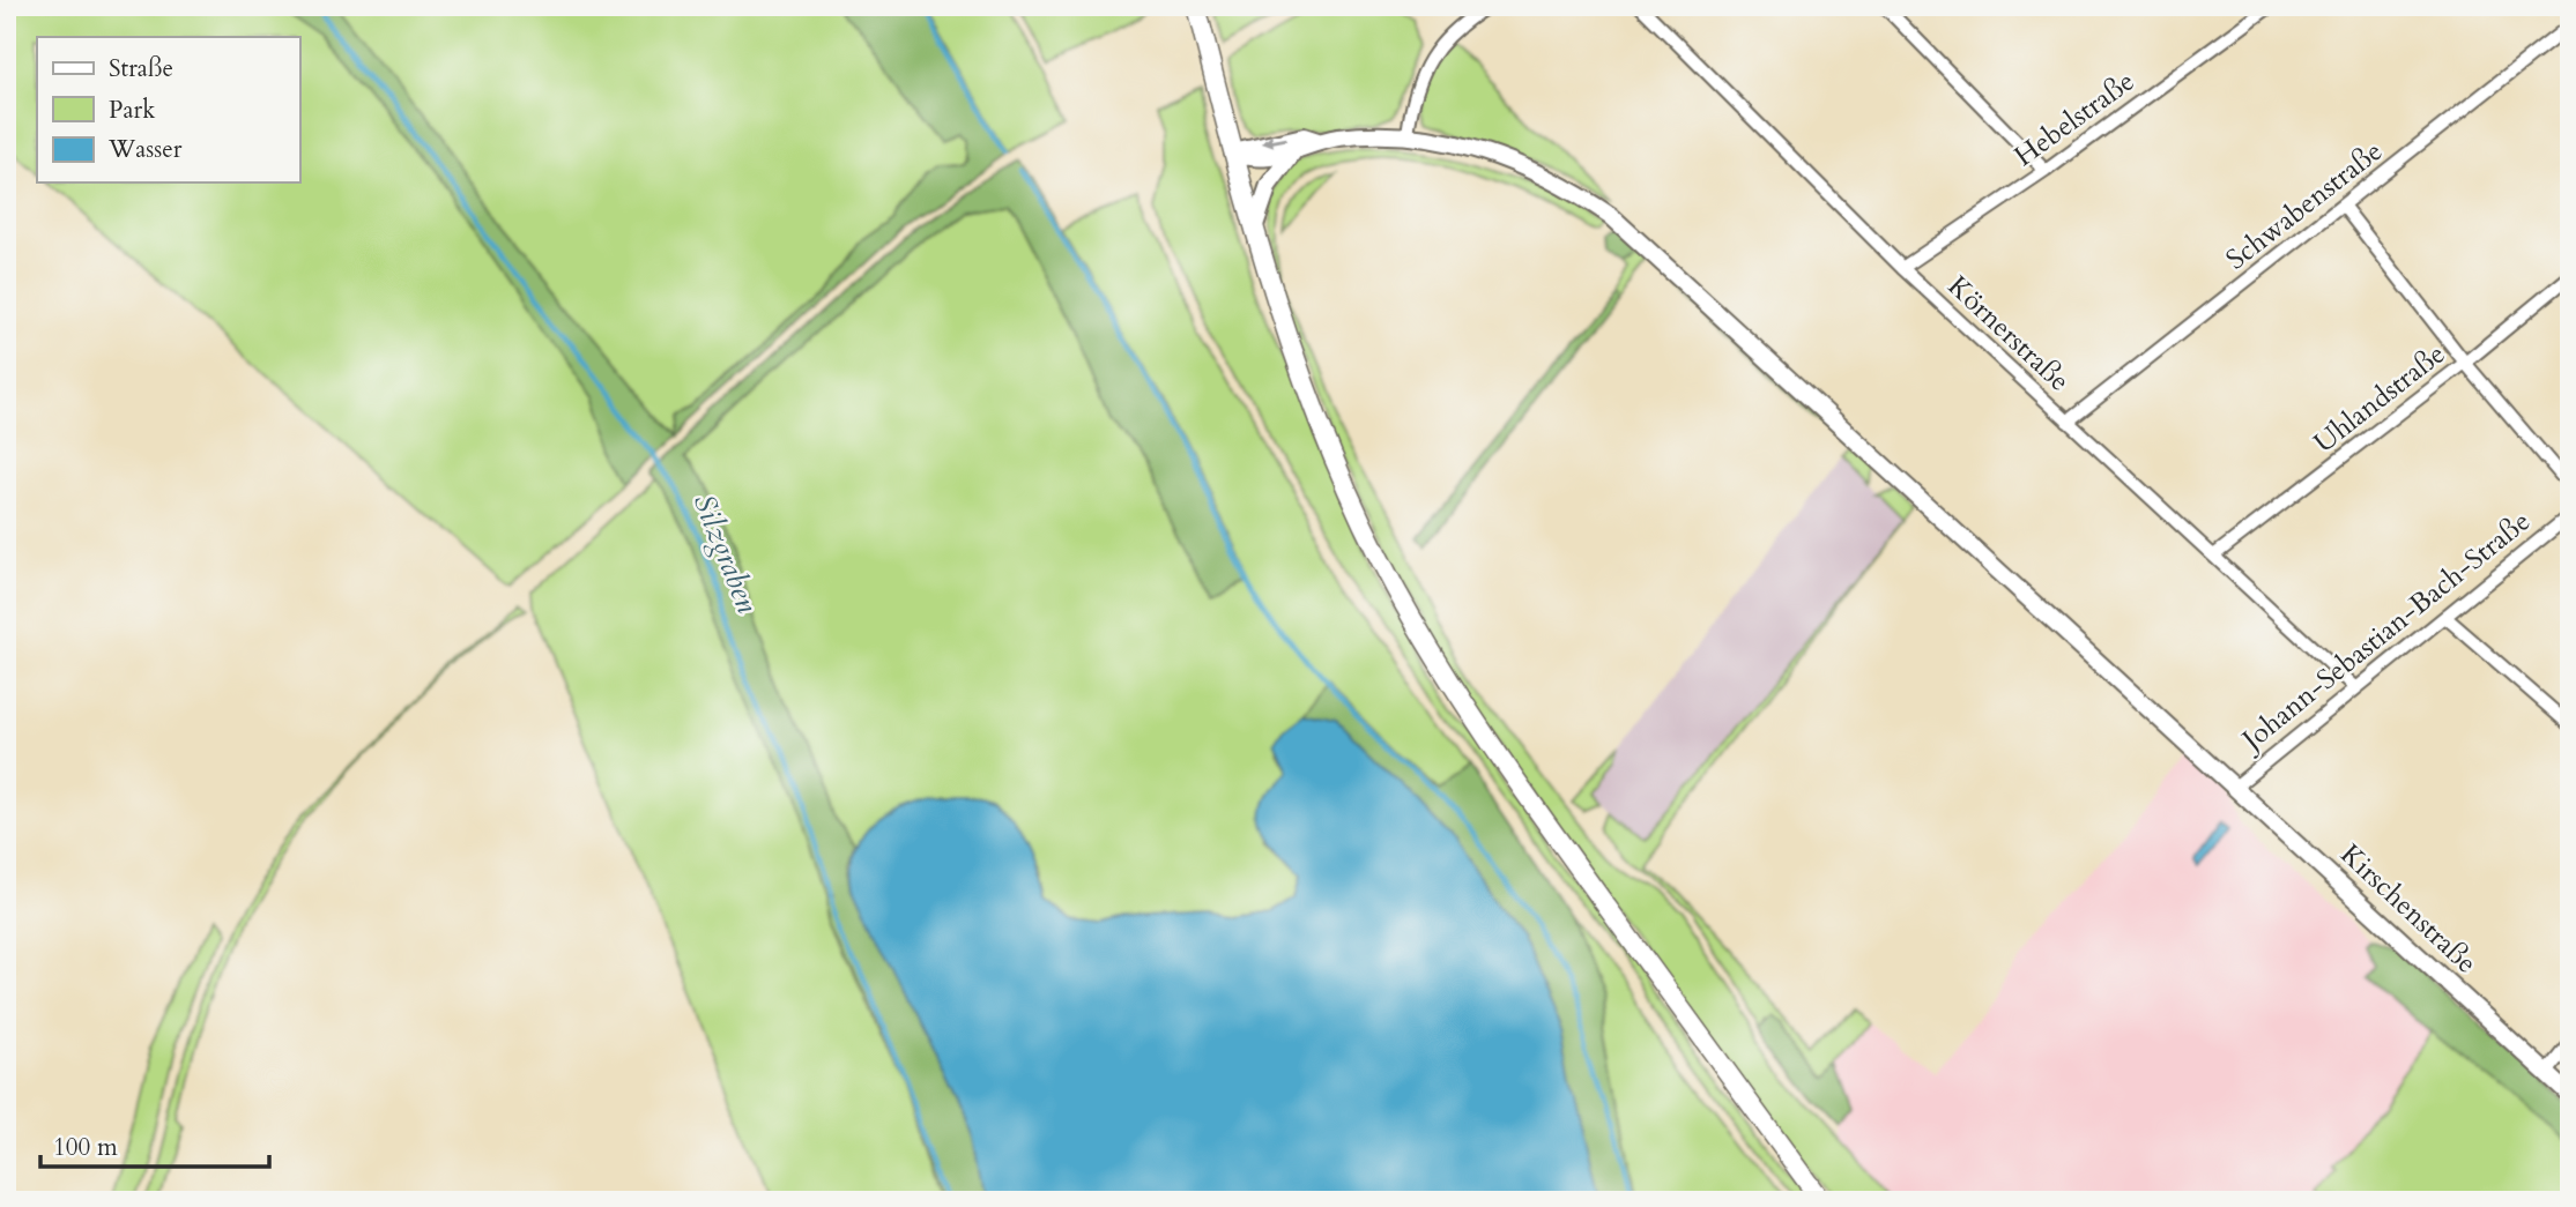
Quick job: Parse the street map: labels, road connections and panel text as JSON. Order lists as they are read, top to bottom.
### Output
{
  "streets": {
    "street": [
      "Hebelstraße",
      "Schwabenstraße",
      "Körnerstraße",
      "Uhlandstraße",
      "Johann-Sebastian-Bach-Straße",
      "Kirschenstraße"
    ]
  },
  "crossings": [
    ["Hebelstraße", "Körnerstraße"],
    ["Schwabenstraße", "Körnerstraße"],
    ["Körnerstraße", "Uhlandstraße"],
    ["Körnerstraße", "Johann-Sebastian-Bach-Straße"],
    ["Johann-Sebastian-Bach-Straße", "Kirschenstraße"]
  ],
  "water": ["Silzgraben"],
  "legend": ["Straße", "Park", "Wasser"],
  "scale_bar": "100 m"
}
